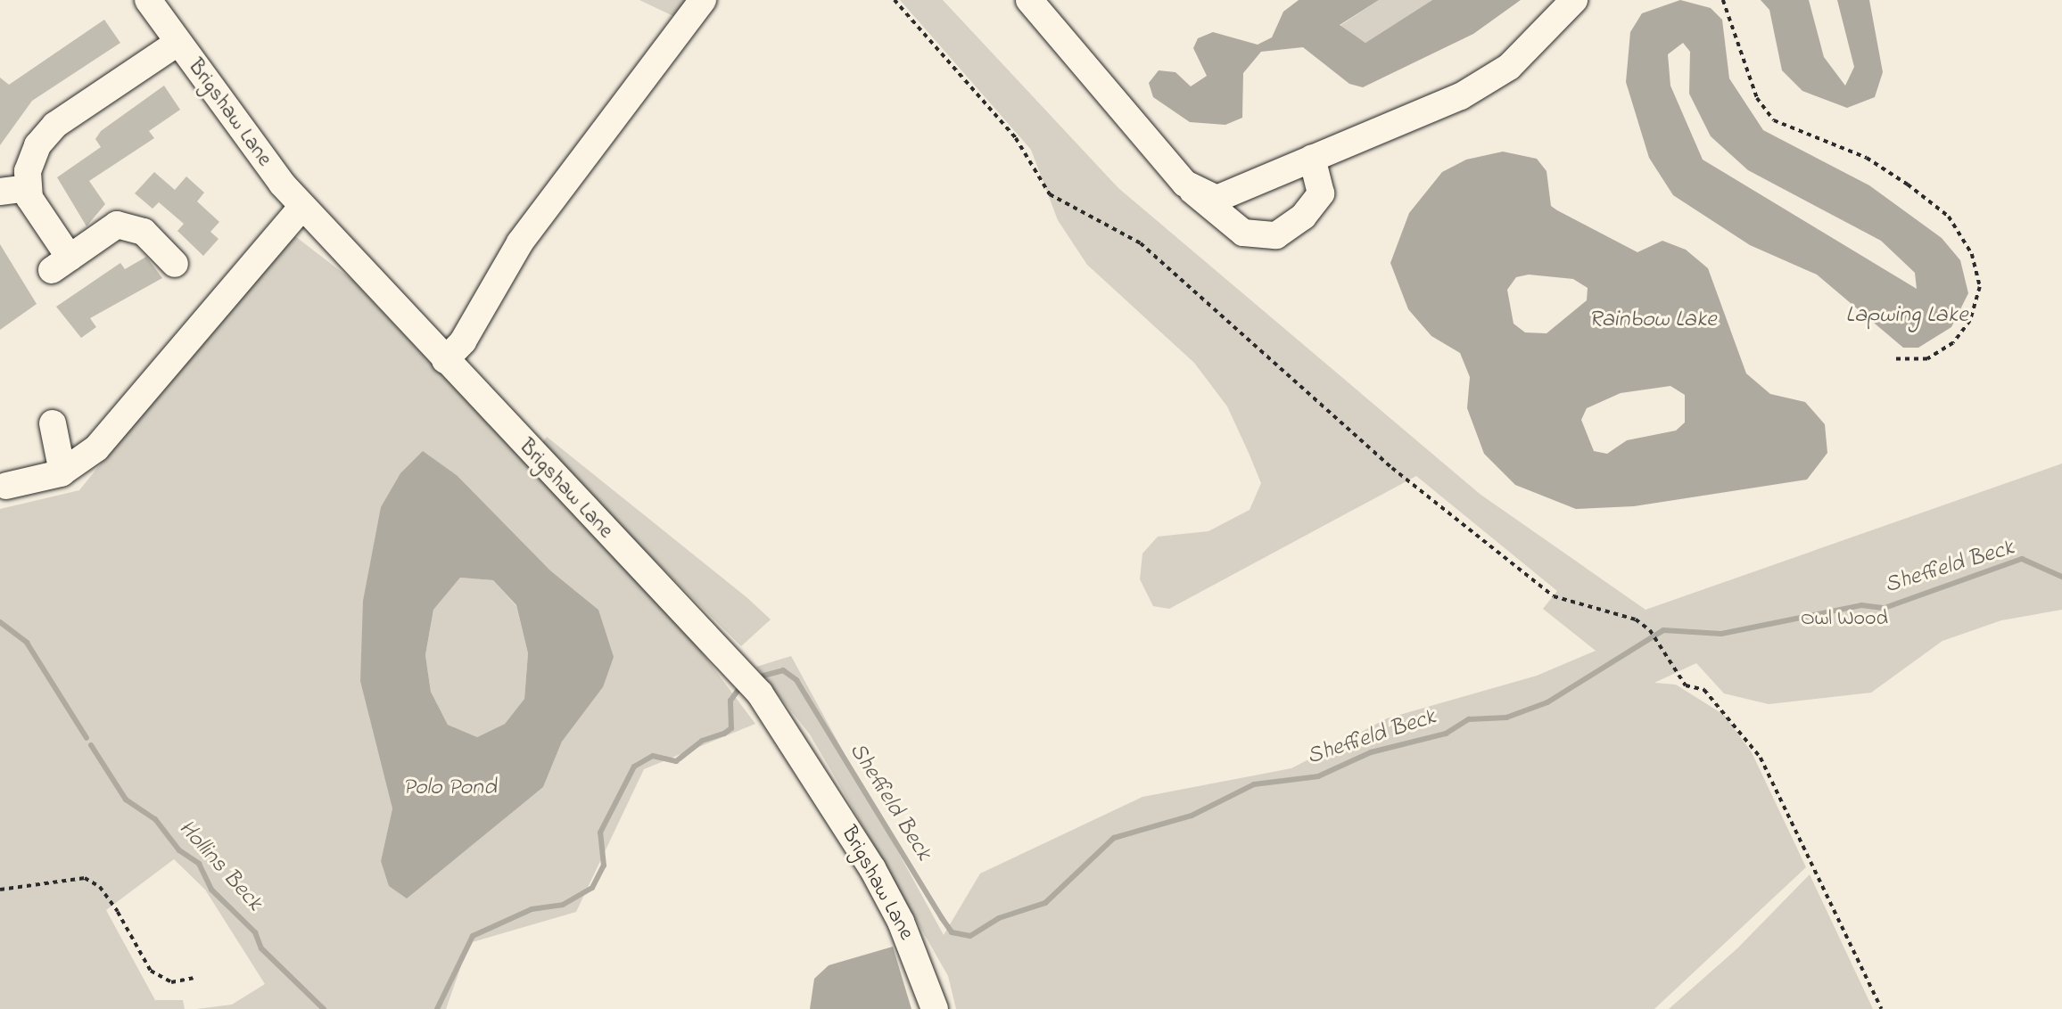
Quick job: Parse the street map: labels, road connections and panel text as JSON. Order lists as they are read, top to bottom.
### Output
{
  "streets": {
    "street": ["Brigshaw Lane"]
  },
  "water": [
    "Lapwing Lake",
    "Rainbow Lake",
    "Sheffield Beck",
    "Polo Pond",
    "Hollins Beck"
  ],
  "parks": ["Owl Wood"]
}
